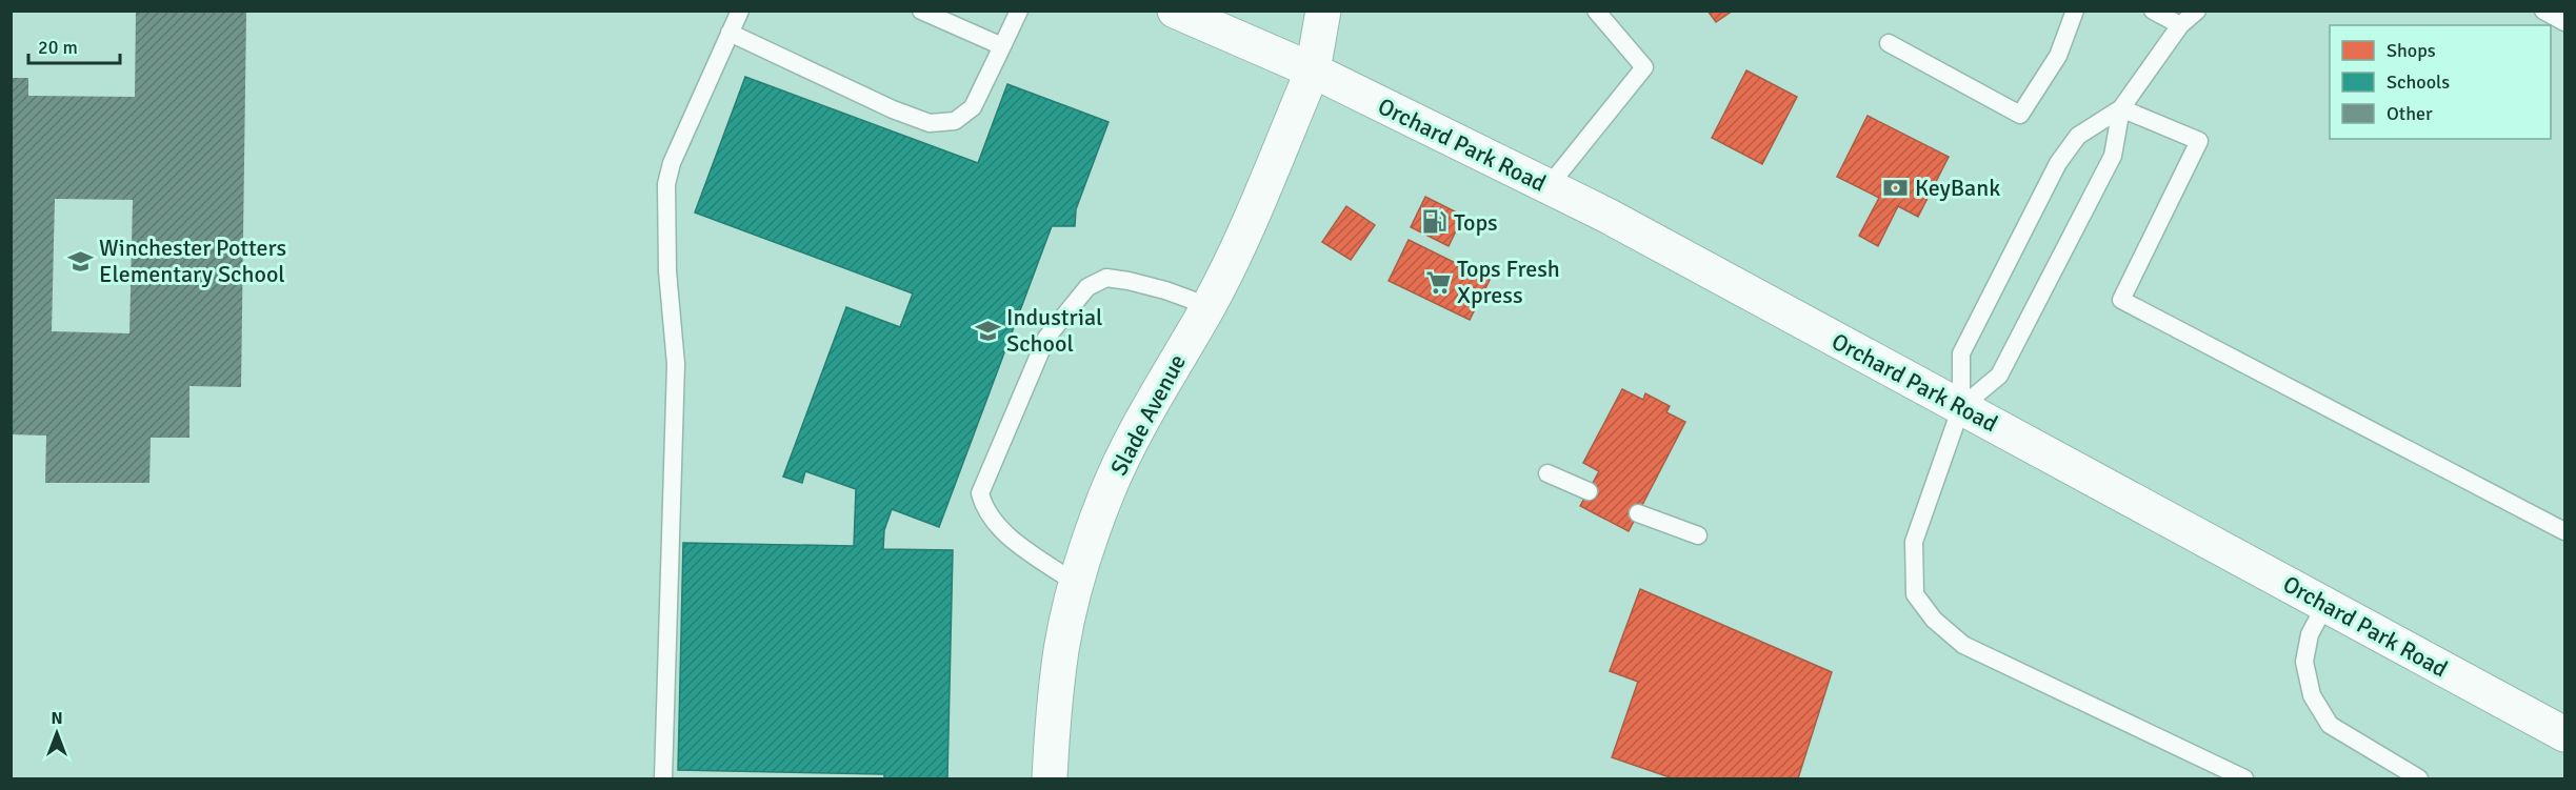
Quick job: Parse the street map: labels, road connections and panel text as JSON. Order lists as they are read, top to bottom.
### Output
{
  "streets": {
    "main road": ["Orchard Park Road", "Slade Avenue"]
  },
  "crossings": [
    ["Orchard Park Road", "Slade Avenue"]
  ],
  "places": {
    "bank": ["KeyBank"],
    "fuel station": ["Tops"],
    "school or university": ["Winchester Potters Elementary School", "Industrial School"],
    "supermarket": ["Tops Fresh Xpress"]
  },
  "legend": ["Shops", "Schools", "Other"],
  "scale_bar": "20 m",
  "north": "top"
}
